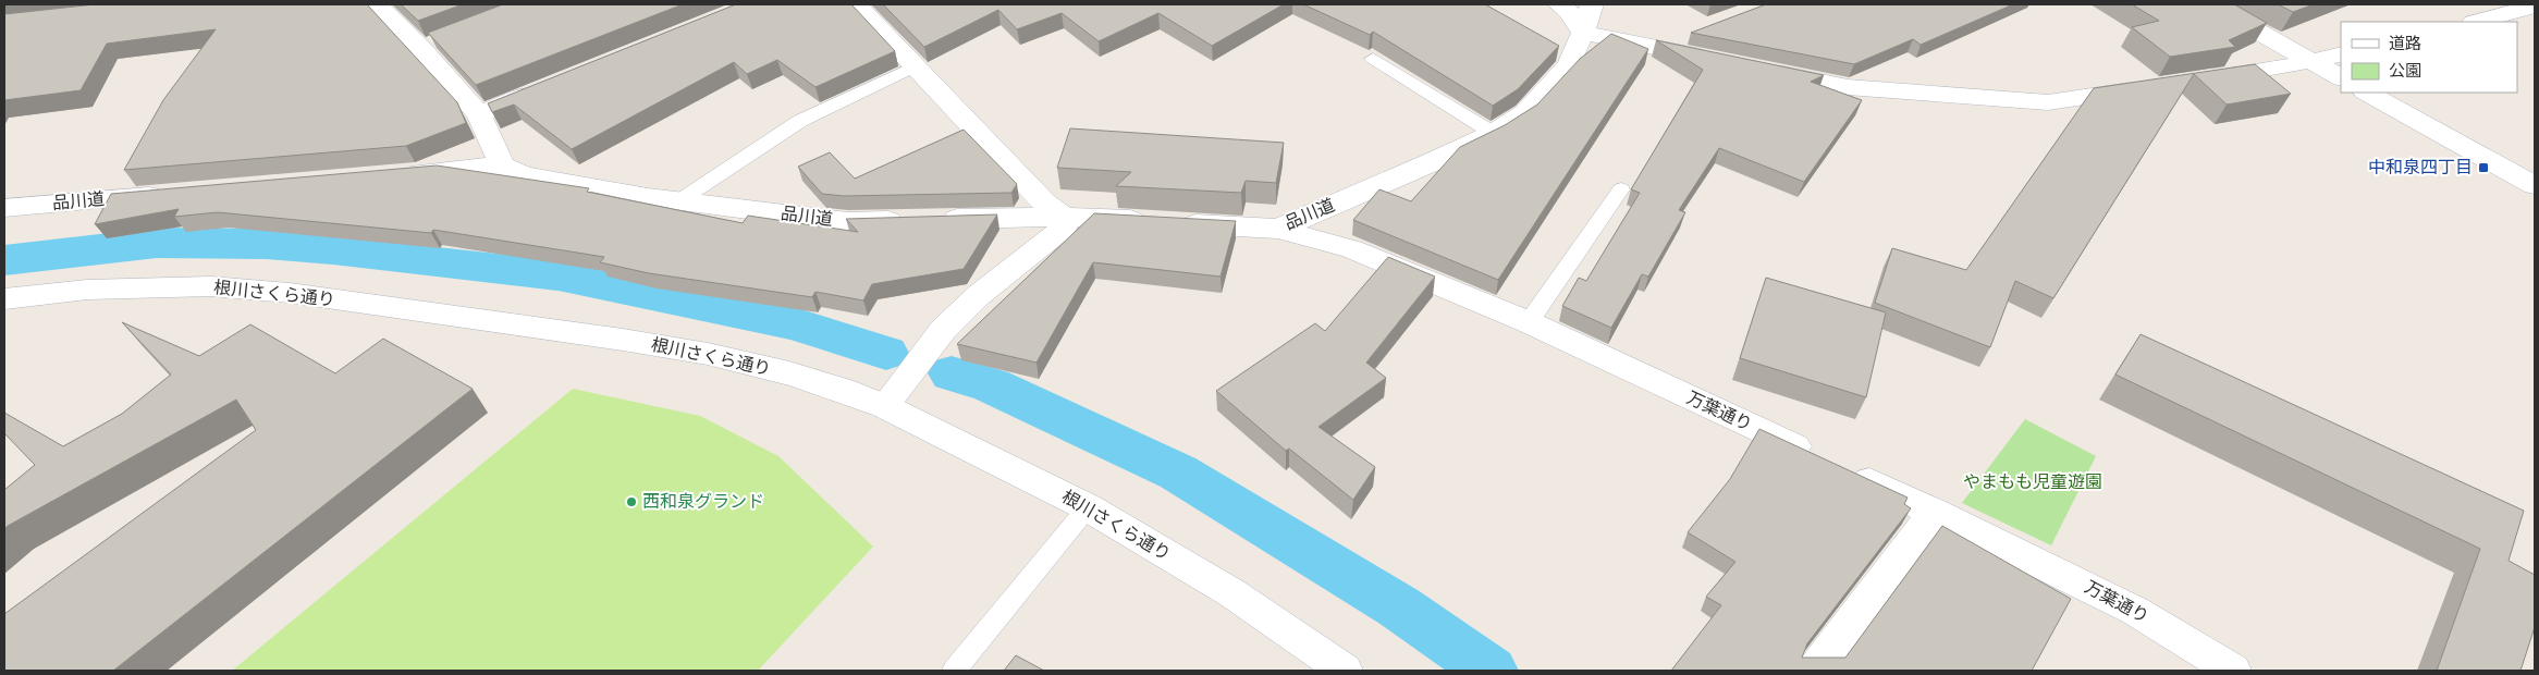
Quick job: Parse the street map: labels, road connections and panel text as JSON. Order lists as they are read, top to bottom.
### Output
{
  "streets": {
    "street": ["品川道", "根川さくら通り", "万葉通り"]
  },
  "crossings": [
    ["品川道", "万葉通り"]
  ],
  "parks": ["やまもも児童遊園"],
  "places": {
    "transit": ["中和泉四丁目"],
    "other": ["西和泉グランド"]
  },
  "legend": ["道路", "公園"]
}
